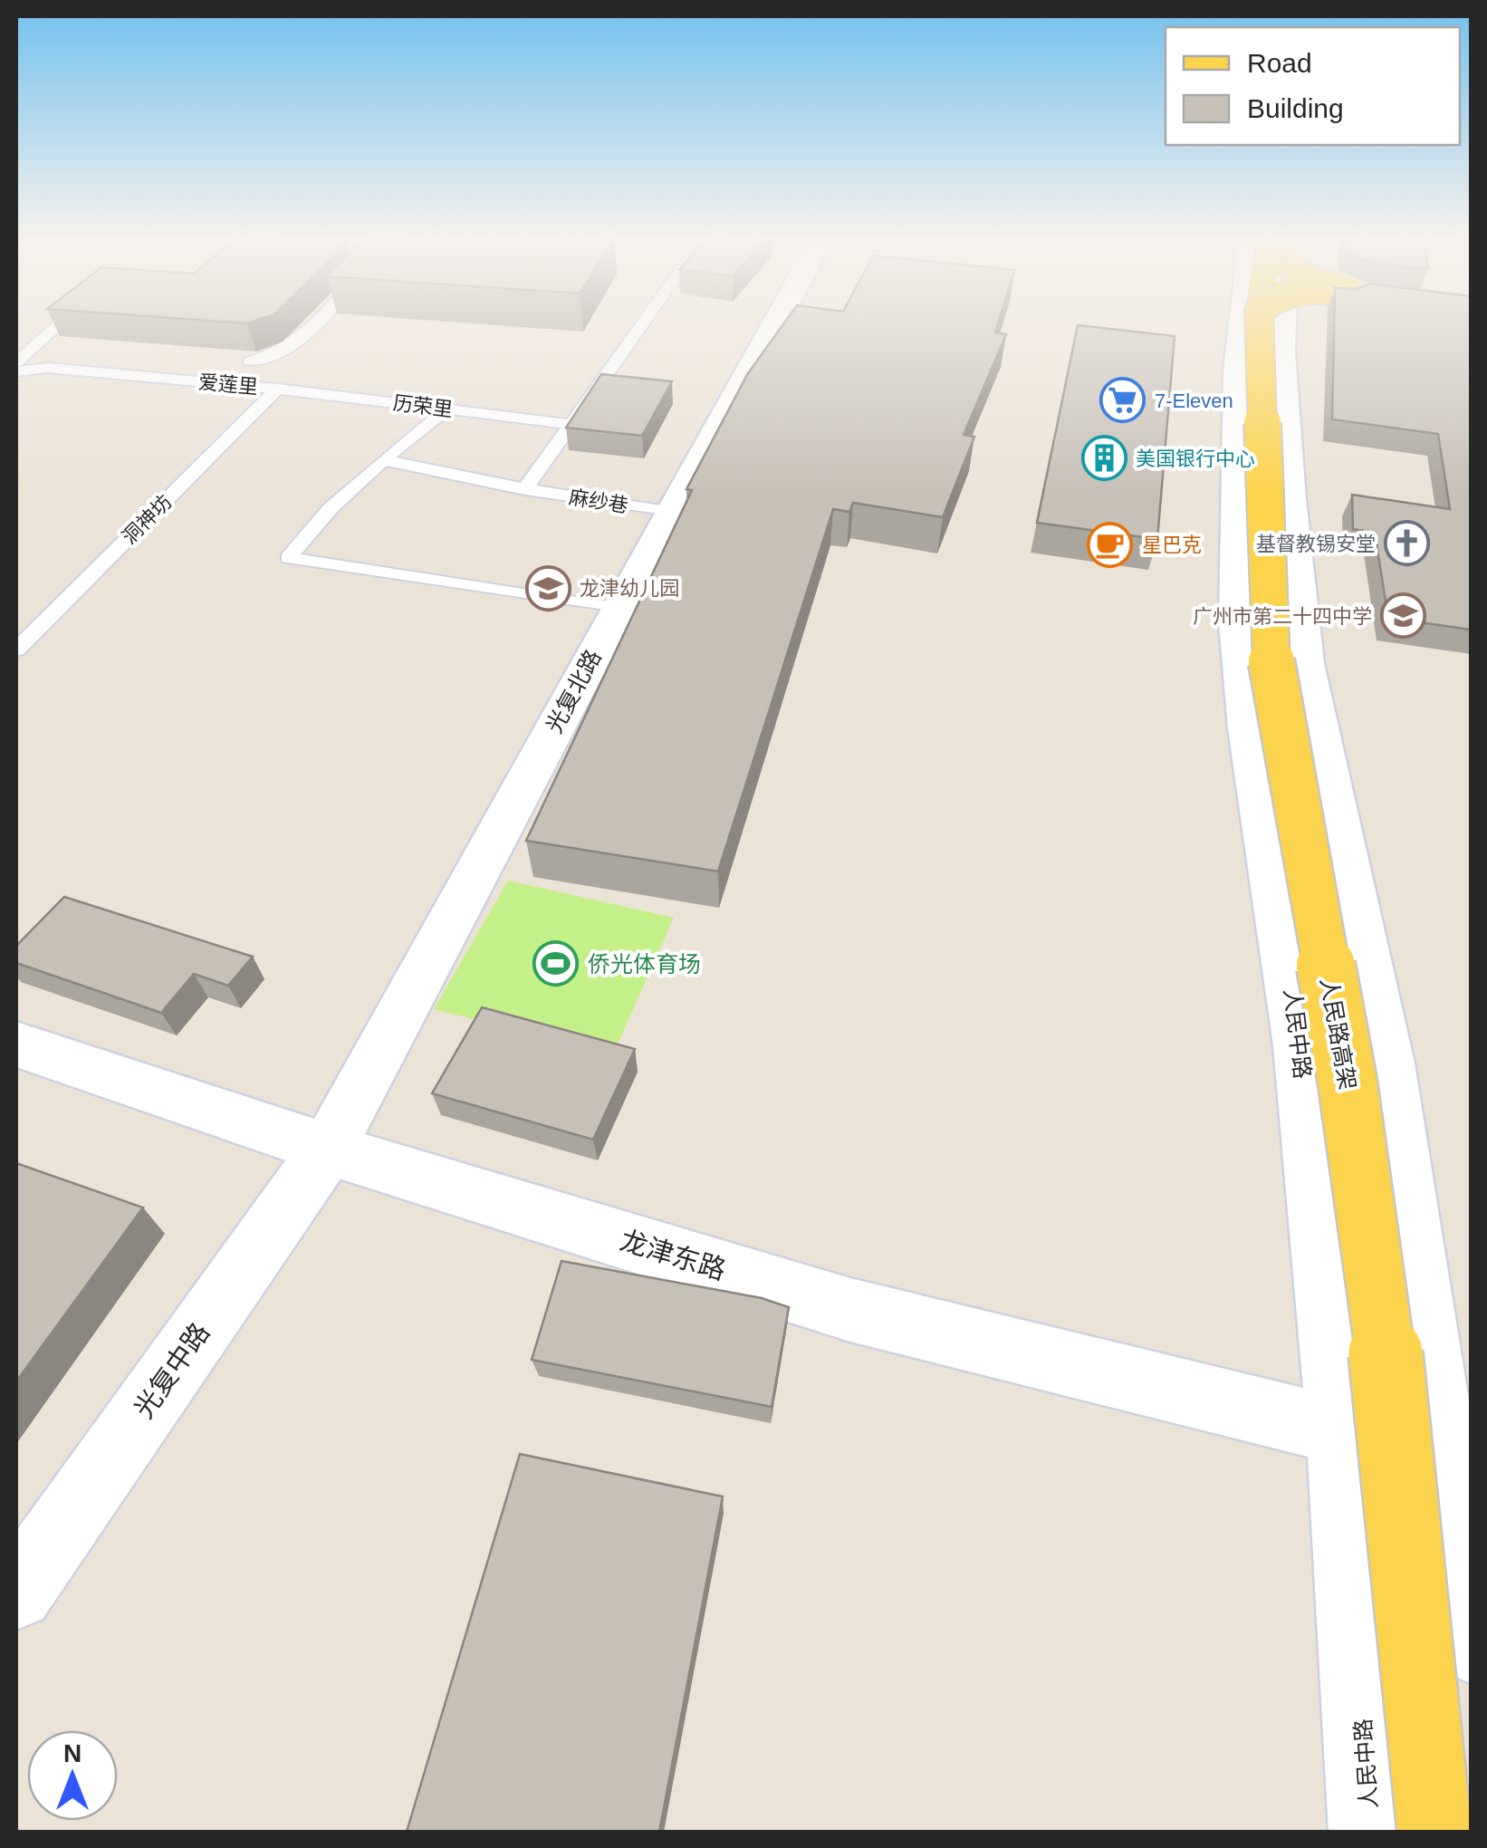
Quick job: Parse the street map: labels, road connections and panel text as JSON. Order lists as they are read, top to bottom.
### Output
{
  "streets": {
    "main road": [
      "光复北路",
      "人民中路",
      "人民路高架",
      "龙津东路",
      "光复中路"
    ],
    "lane": [
      "爱莲里",
      "历荣里",
      "麻纱巷",
      "洞神坊"
    ]
  },
  "crossings": [
    ["爱莲里", "历荣里"],
    ["爱莲里", "洞神坊"],
    ["历荣里", "洞神坊"],
    ["麻纱巷", "光复北路"],
    ["光复北路", "龙津东路"],
    ["光复北路", "光复中路"],
    ["人民中路", "龙津东路"],
    ["龙津东路", "光复中路"]
  ],
  "places": {
    "supermarket": ["7-Eleven"],
    "building": ["美国银行中心"],
    "church": ["基督教锡安堂"],
    "cafe": ["星巴克"],
    "school or university": ["龙津幼儿园", "广州市第二十四中学"],
    "sports": ["侨光体育场"]
  },
  "legend": ["Road", "Building"],
  "north": "top"
}
